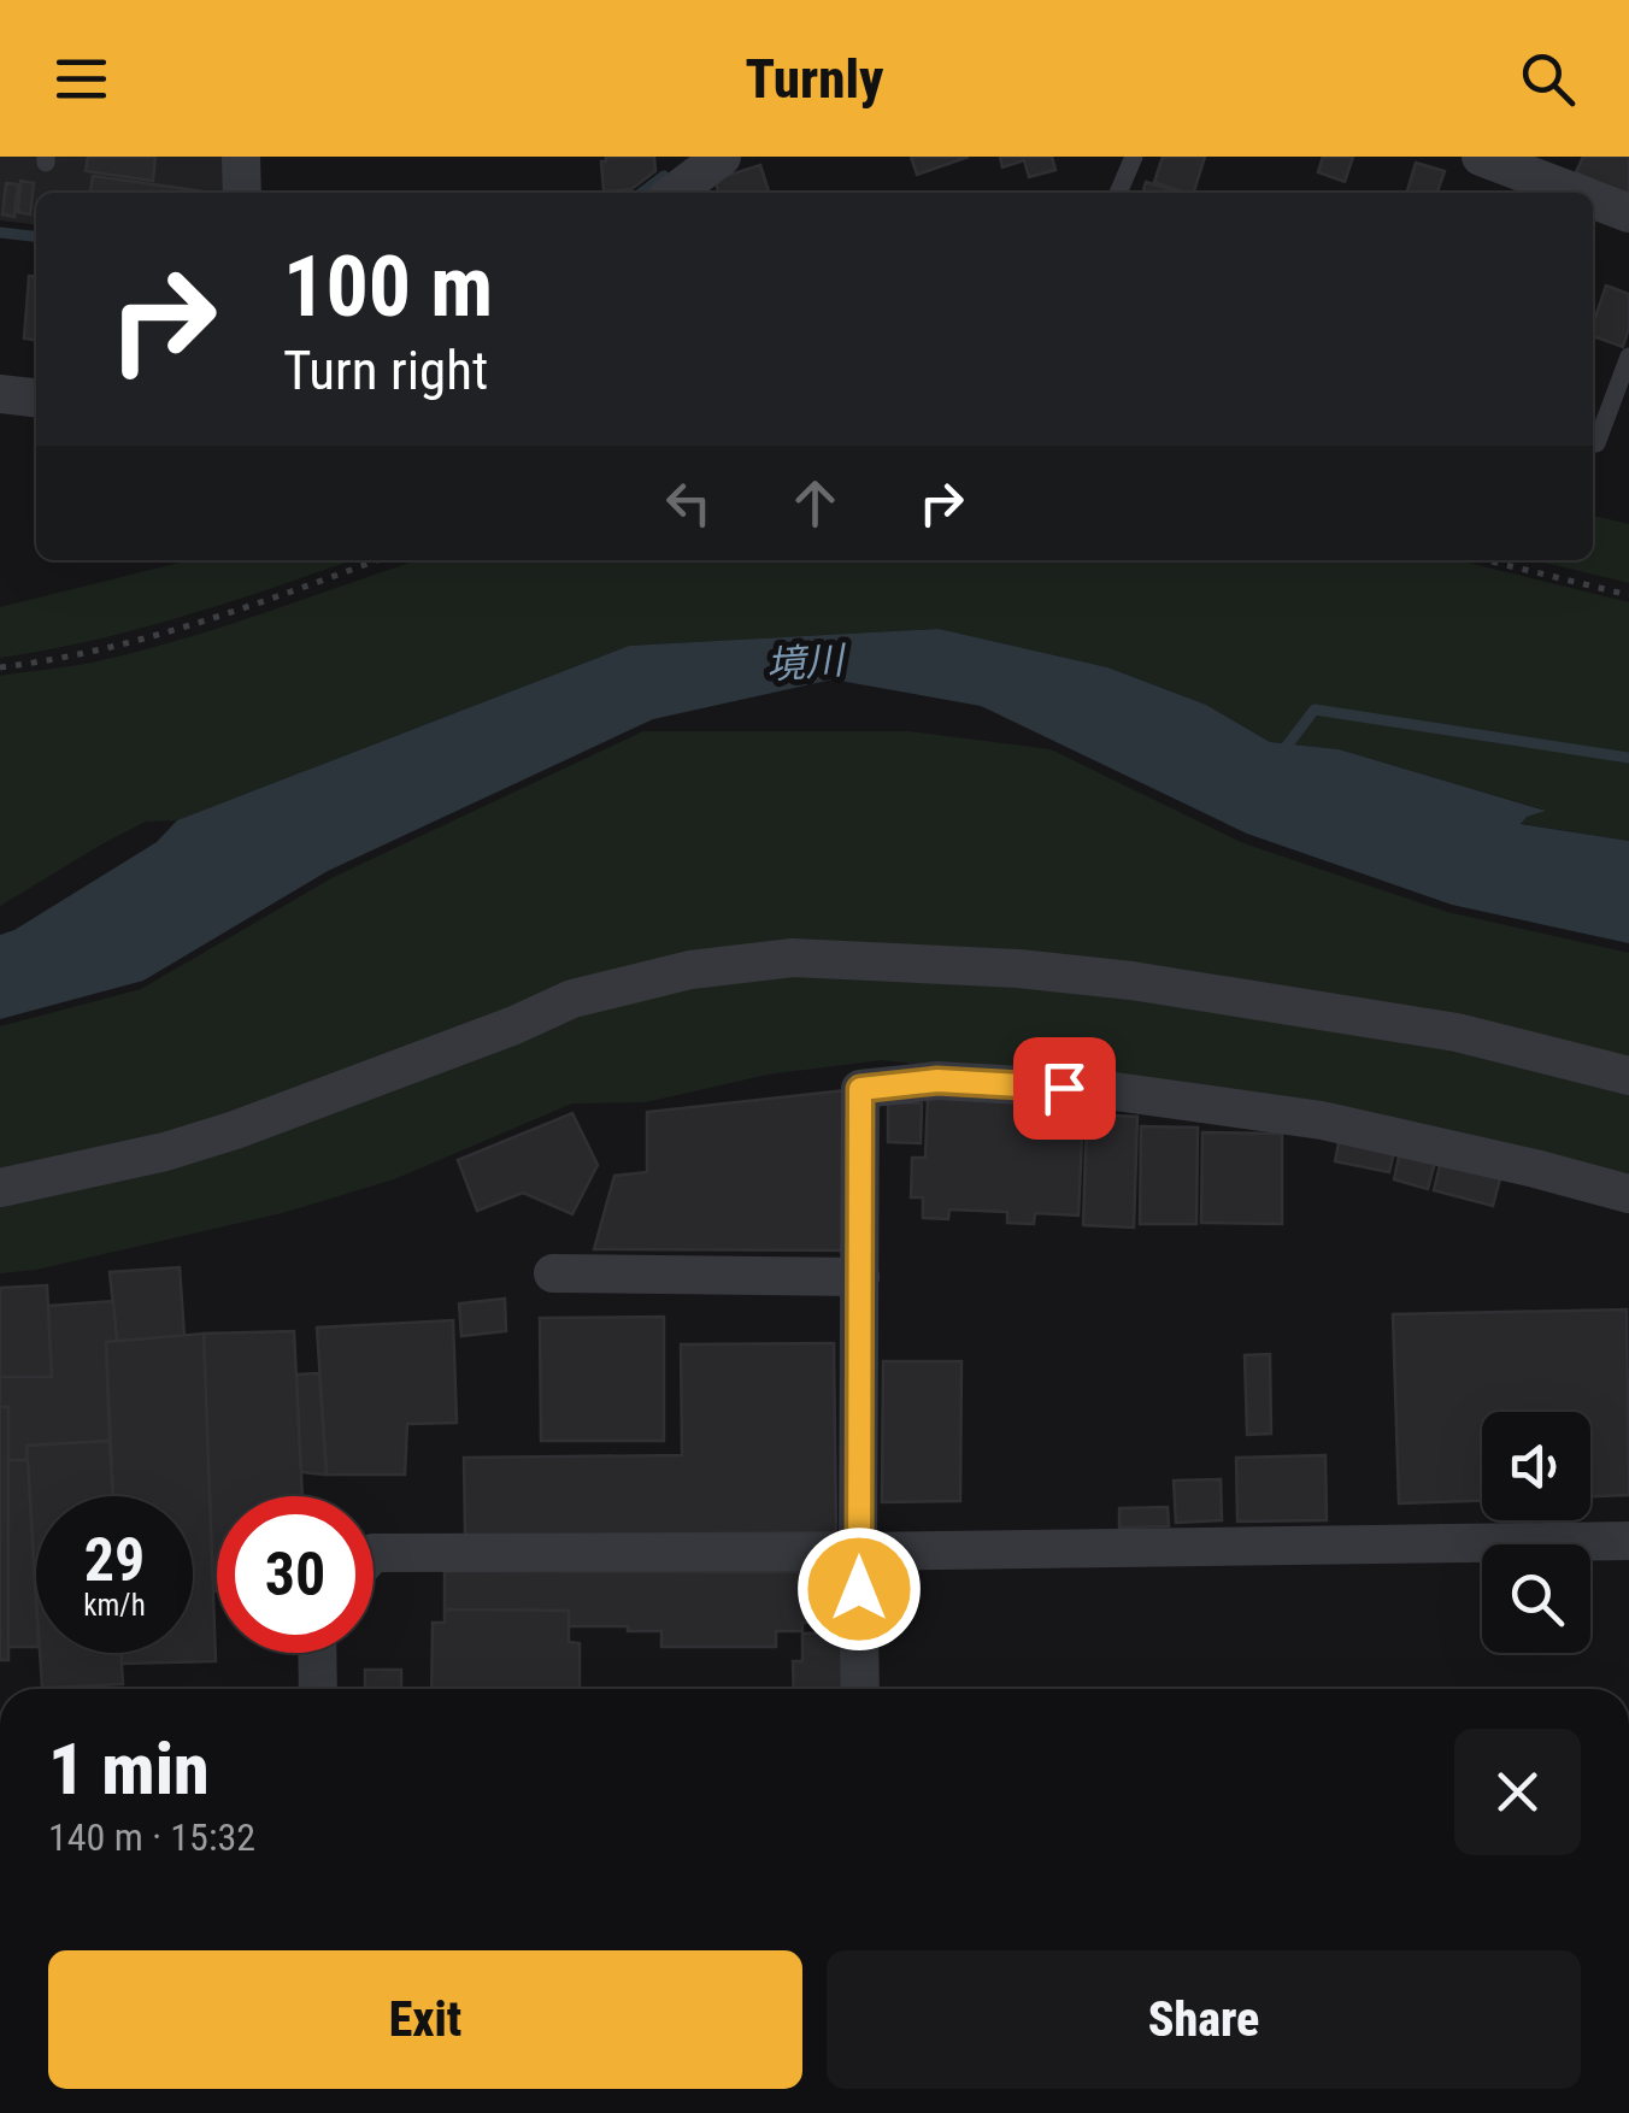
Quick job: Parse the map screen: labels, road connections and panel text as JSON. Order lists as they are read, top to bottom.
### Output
{
  "water": ["境川"],
  "page": {
    "header": "Turnly",
    "turn": ["100 m", "Turn right"],
    "speed": "29 km/h",
    "limit": "30",
    "heading": ["1 min", "140 m · 15:32"],
    "buttons": ["Exit", "Share"]
  }
}
